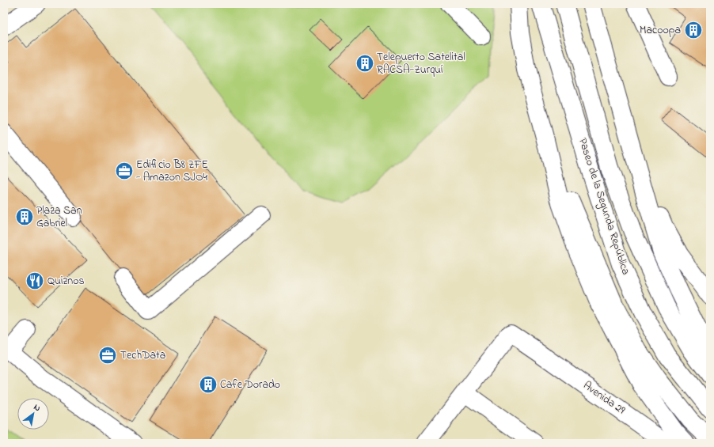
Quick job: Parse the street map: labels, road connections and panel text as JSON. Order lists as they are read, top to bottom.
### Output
{
  "streets": {
    "main road": ["Paseo de la Segunda República", "Avenida 29"]
  },
  "places": {
    "building": [
      "Macoopa",
      "Telepuerto Satelital RACSA-Zurquí",
      "Plaza San Gabriel",
      "Cafe Dorado"
    ],
    "office": ["Edificio B8 ZFE - Amazon SJO4", "TechData"],
    "restaurant": ["Quiznos"]
  },
  "north": "top right"
}
